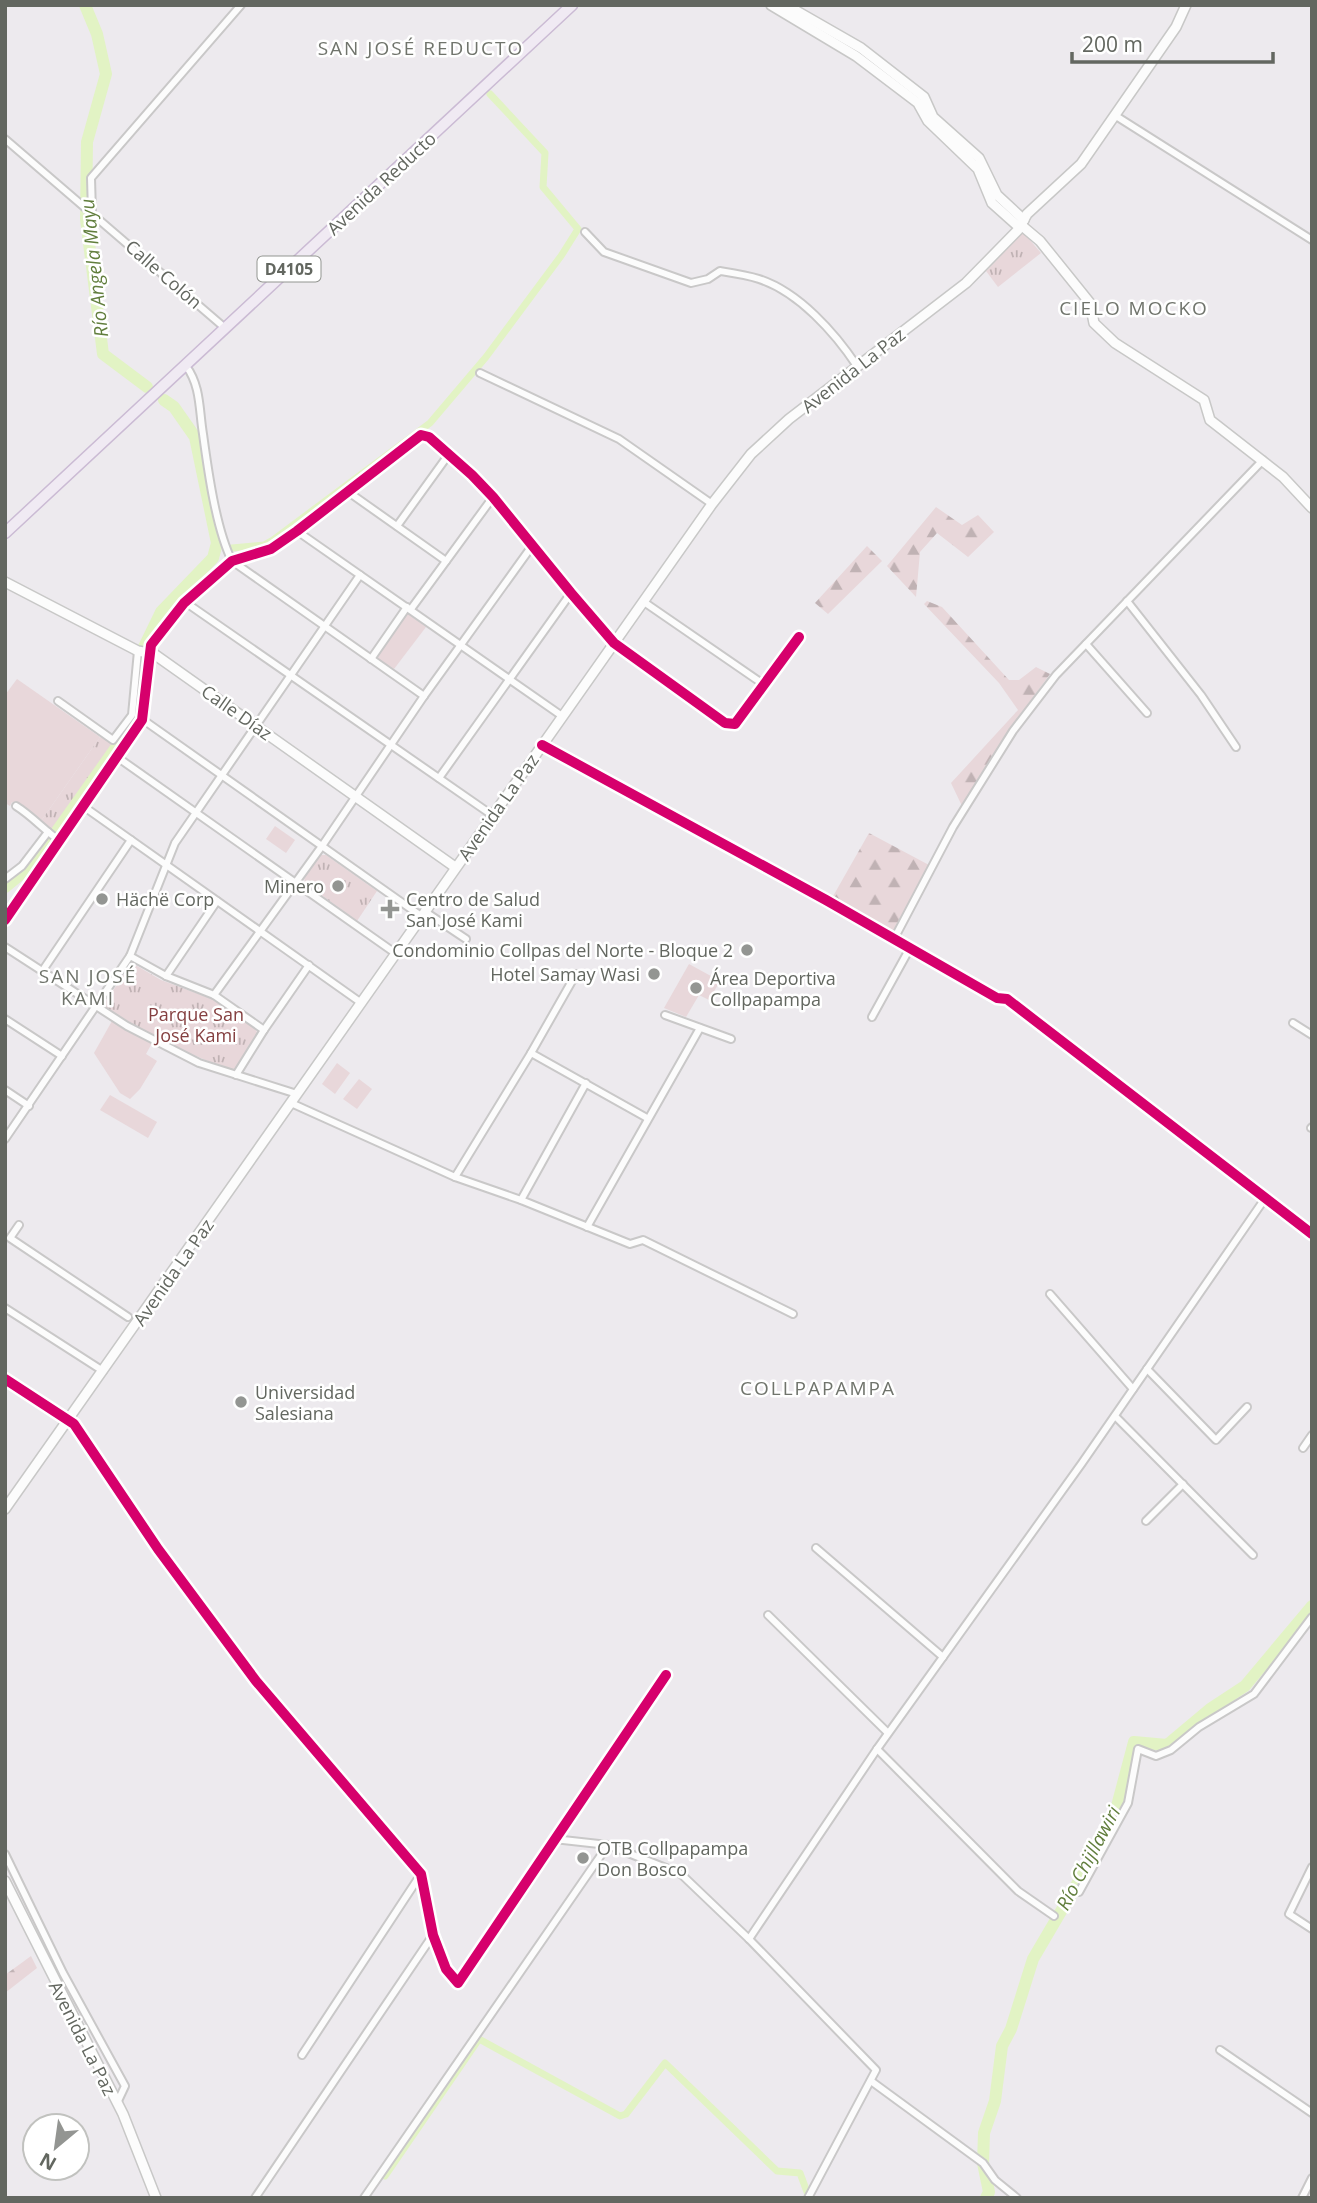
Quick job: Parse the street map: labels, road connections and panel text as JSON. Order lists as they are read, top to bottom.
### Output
{
  "streets": {
    "main road": [
      "Avenida Reducto",
      "D4105",
      "Avenida La Paz",
      "Calle Díaz"
    ],
    "street": ["Calle Colón"]
  },
  "crossings": [
    ["Avenida Reducto", "Calle Colón"],
    ["Avenida La Paz", "Calle Díaz"]
  ],
  "districts": [
    "SAN JOSÉ REDUCTO",
    "CIELO MOCKO",
    "SAN JOSÉ KAMI",
    "COLLPAPAMPA"
  ],
  "water": ["Río Angela Mayu", "Río Chijllawiri"],
  "parks": ["Parque San José Kami"],
  "places": {
    "other": [
      "Minero",
      "Hächë Corp",
      "Condominio Collpas del Norte - Bloque 2",
      "Hotel Samay Wasi",
      "Área Deportiva Collpapampa",
      "Universidad Salesiana",
      "OTB Collpapampa Don Bosco"
    ],
    "health": ["Centro de Salud San José Kami"]
  },
  "scale_bar": "200 m",
  "north": "bottom left"
}
